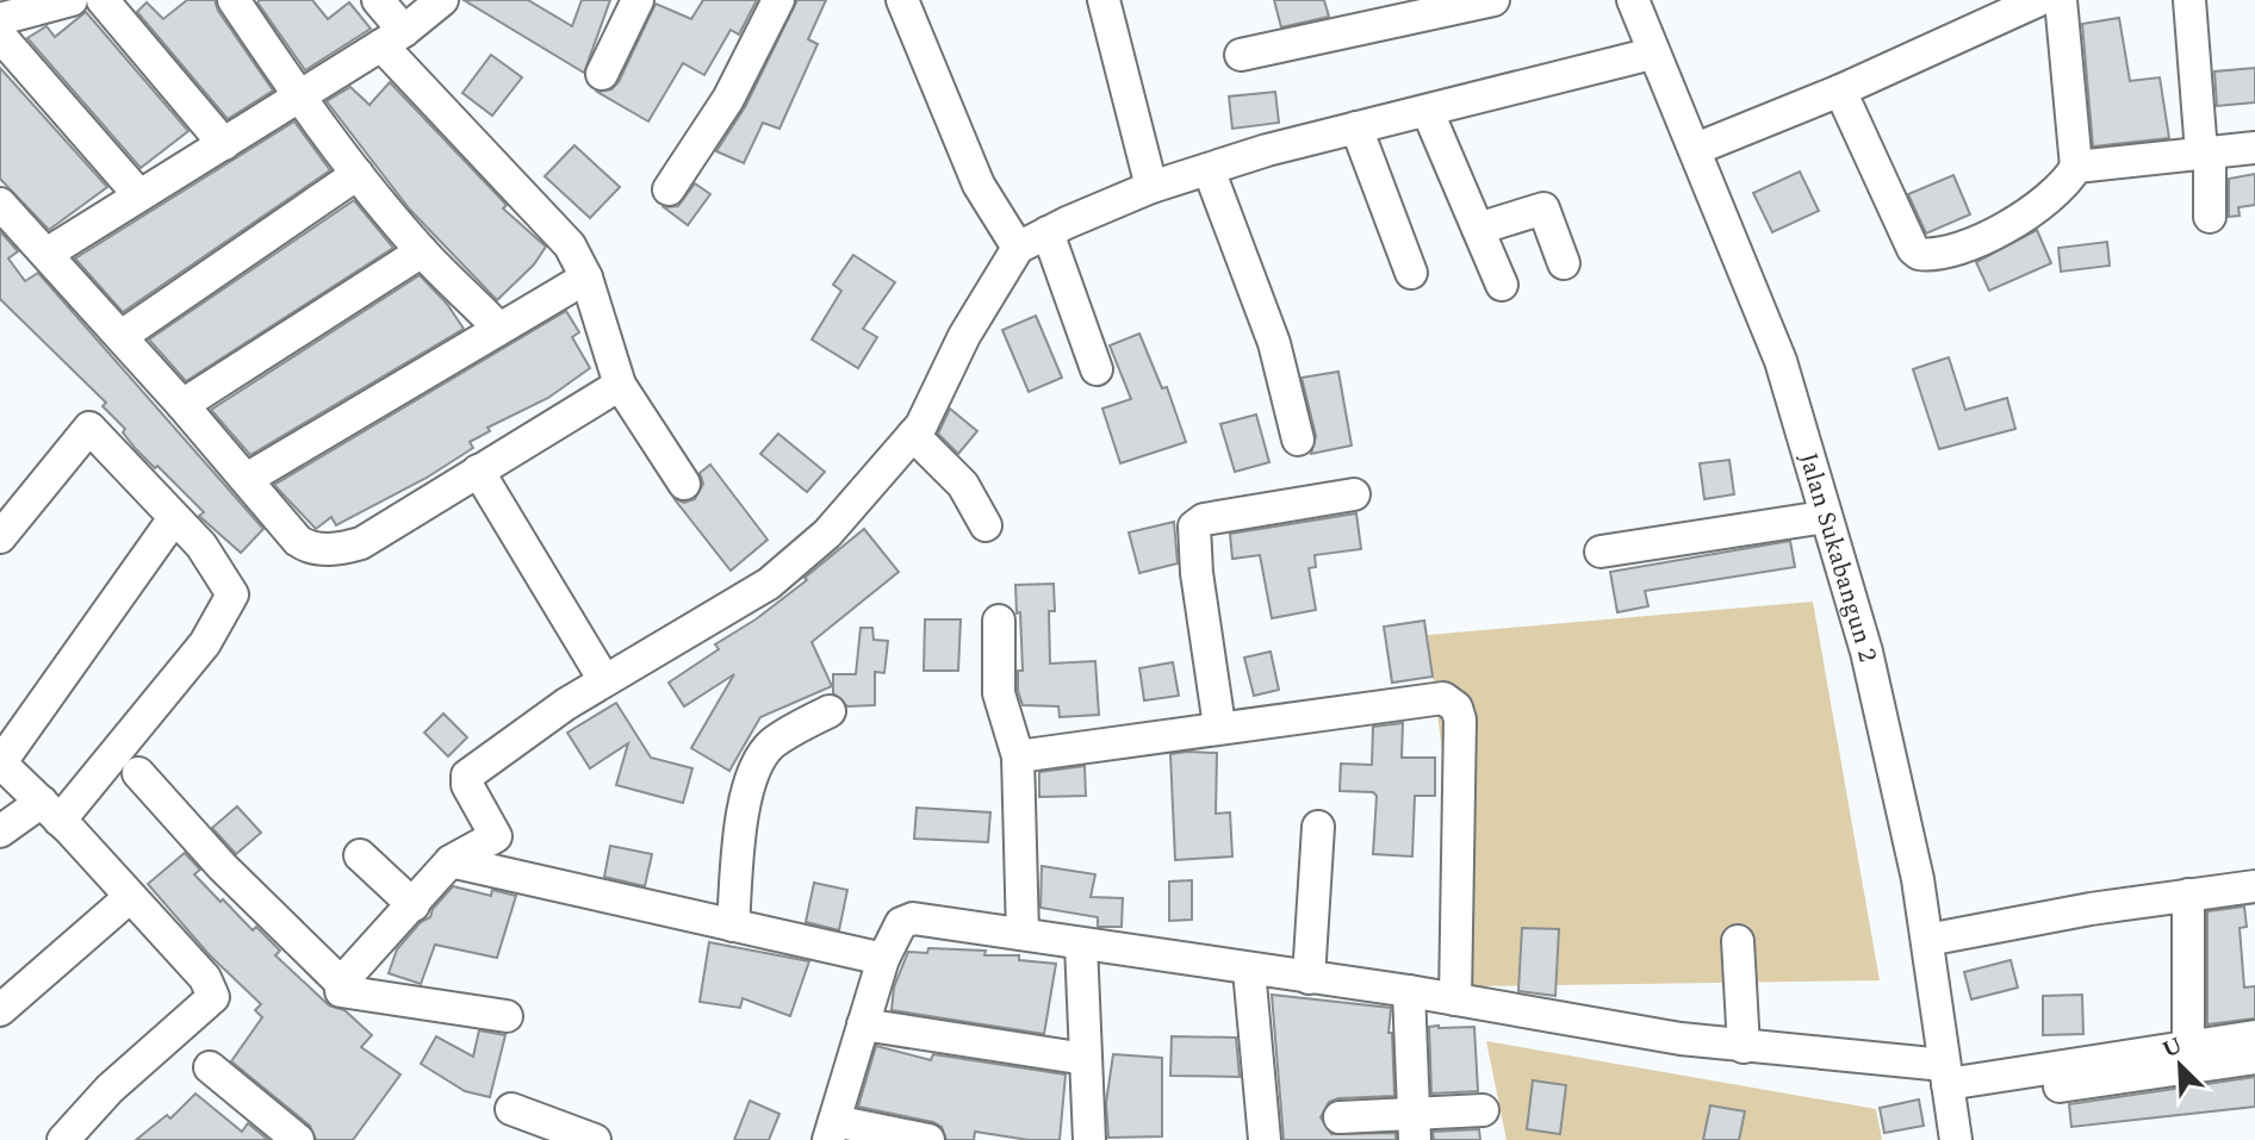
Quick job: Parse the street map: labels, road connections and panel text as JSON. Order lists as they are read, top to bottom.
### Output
{
  "streets": {
    "street": ["Jalan Sukabangun 2"]
  },
  "north": "top left"
}
